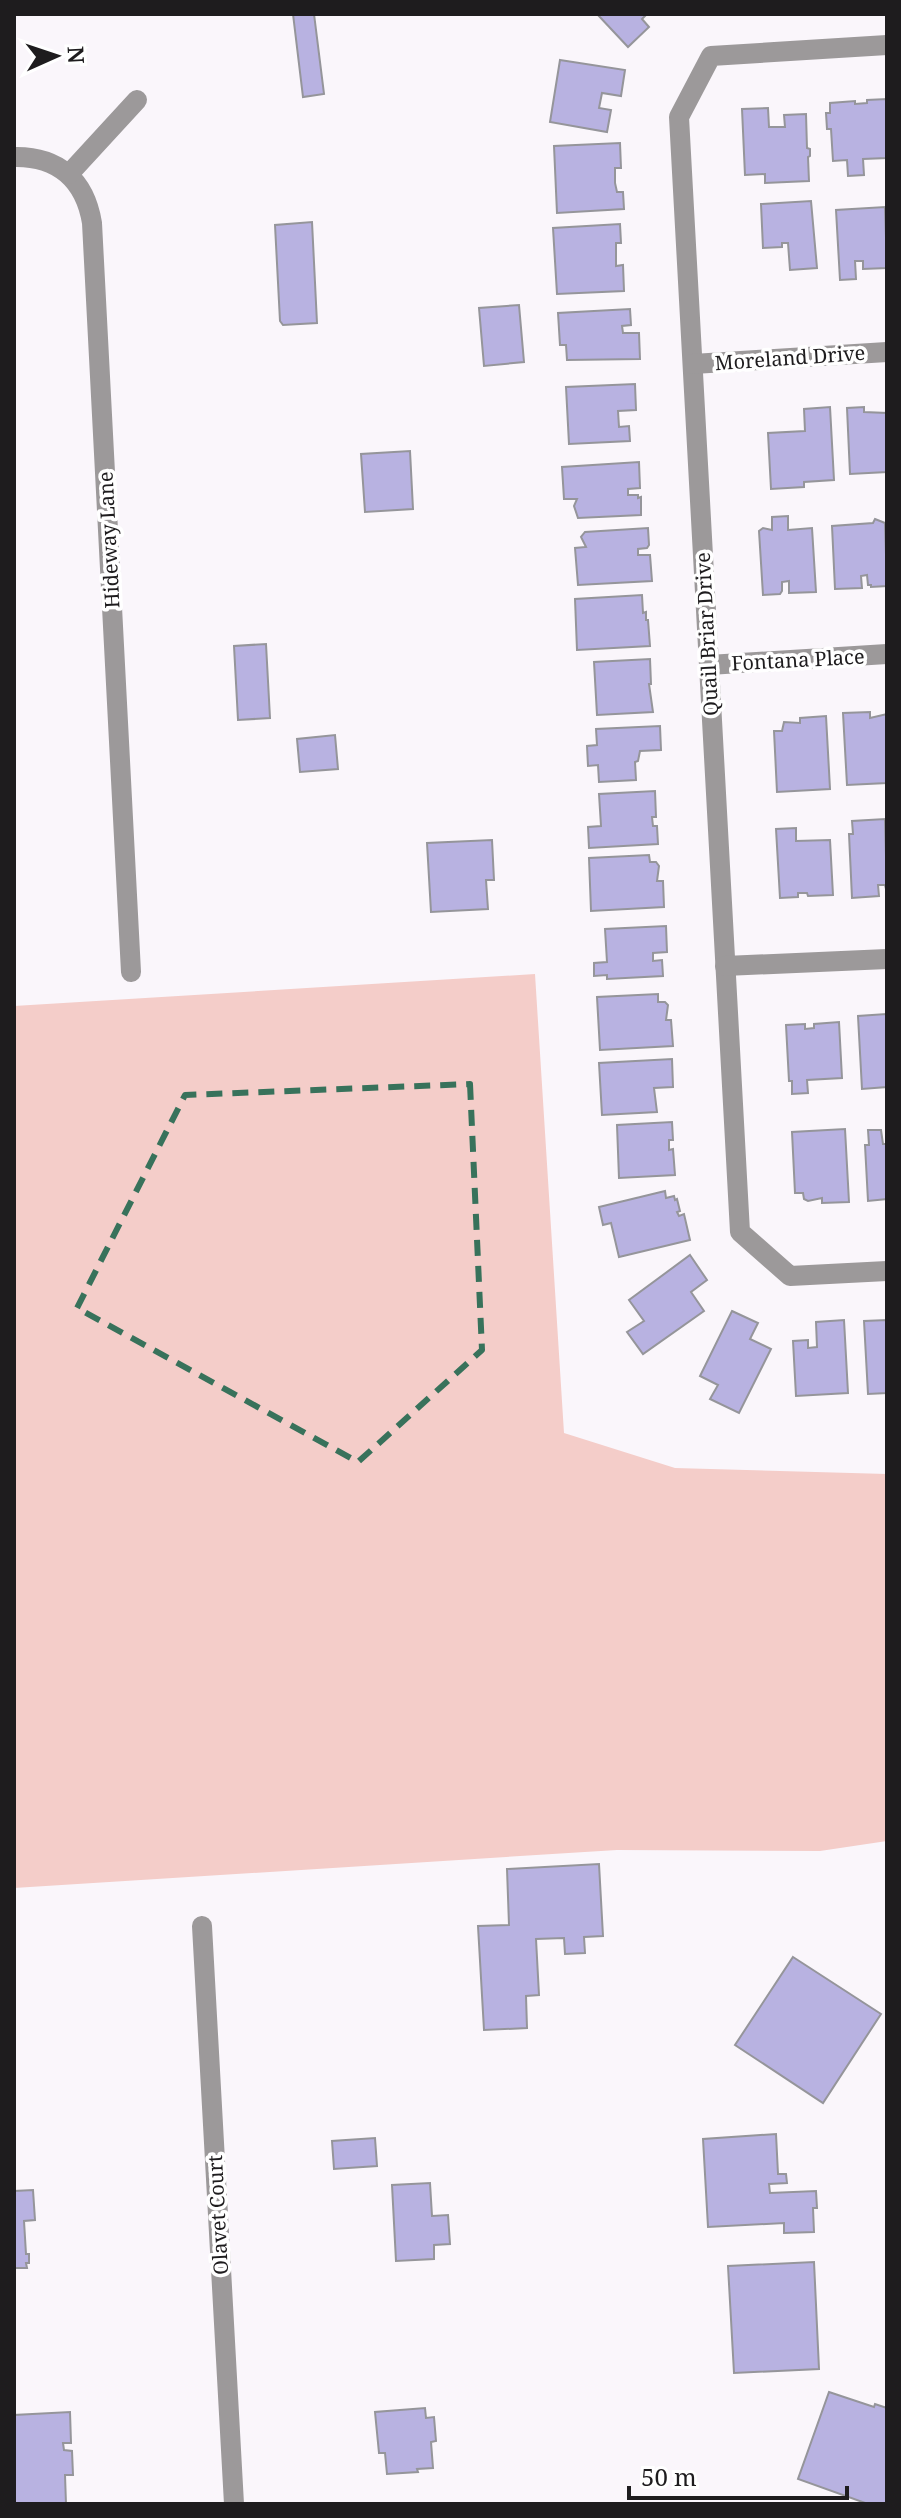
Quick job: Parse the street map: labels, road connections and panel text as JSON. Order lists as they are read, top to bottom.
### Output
{
  "streets": {
    "street": [
      "Moreland Drive",
      "Hideway Lane",
      "Quail Briar Drive",
      "Fontana Place",
      "Olavet Court"
    ]
  },
  "crossings": [
    ["Moreland Drive", "Quail Briar Drive"],
    ["Quail Briar Drive", "Fontana Place"]
  ],
  "scale_bar": "50 m",
  "north": "right"
}
